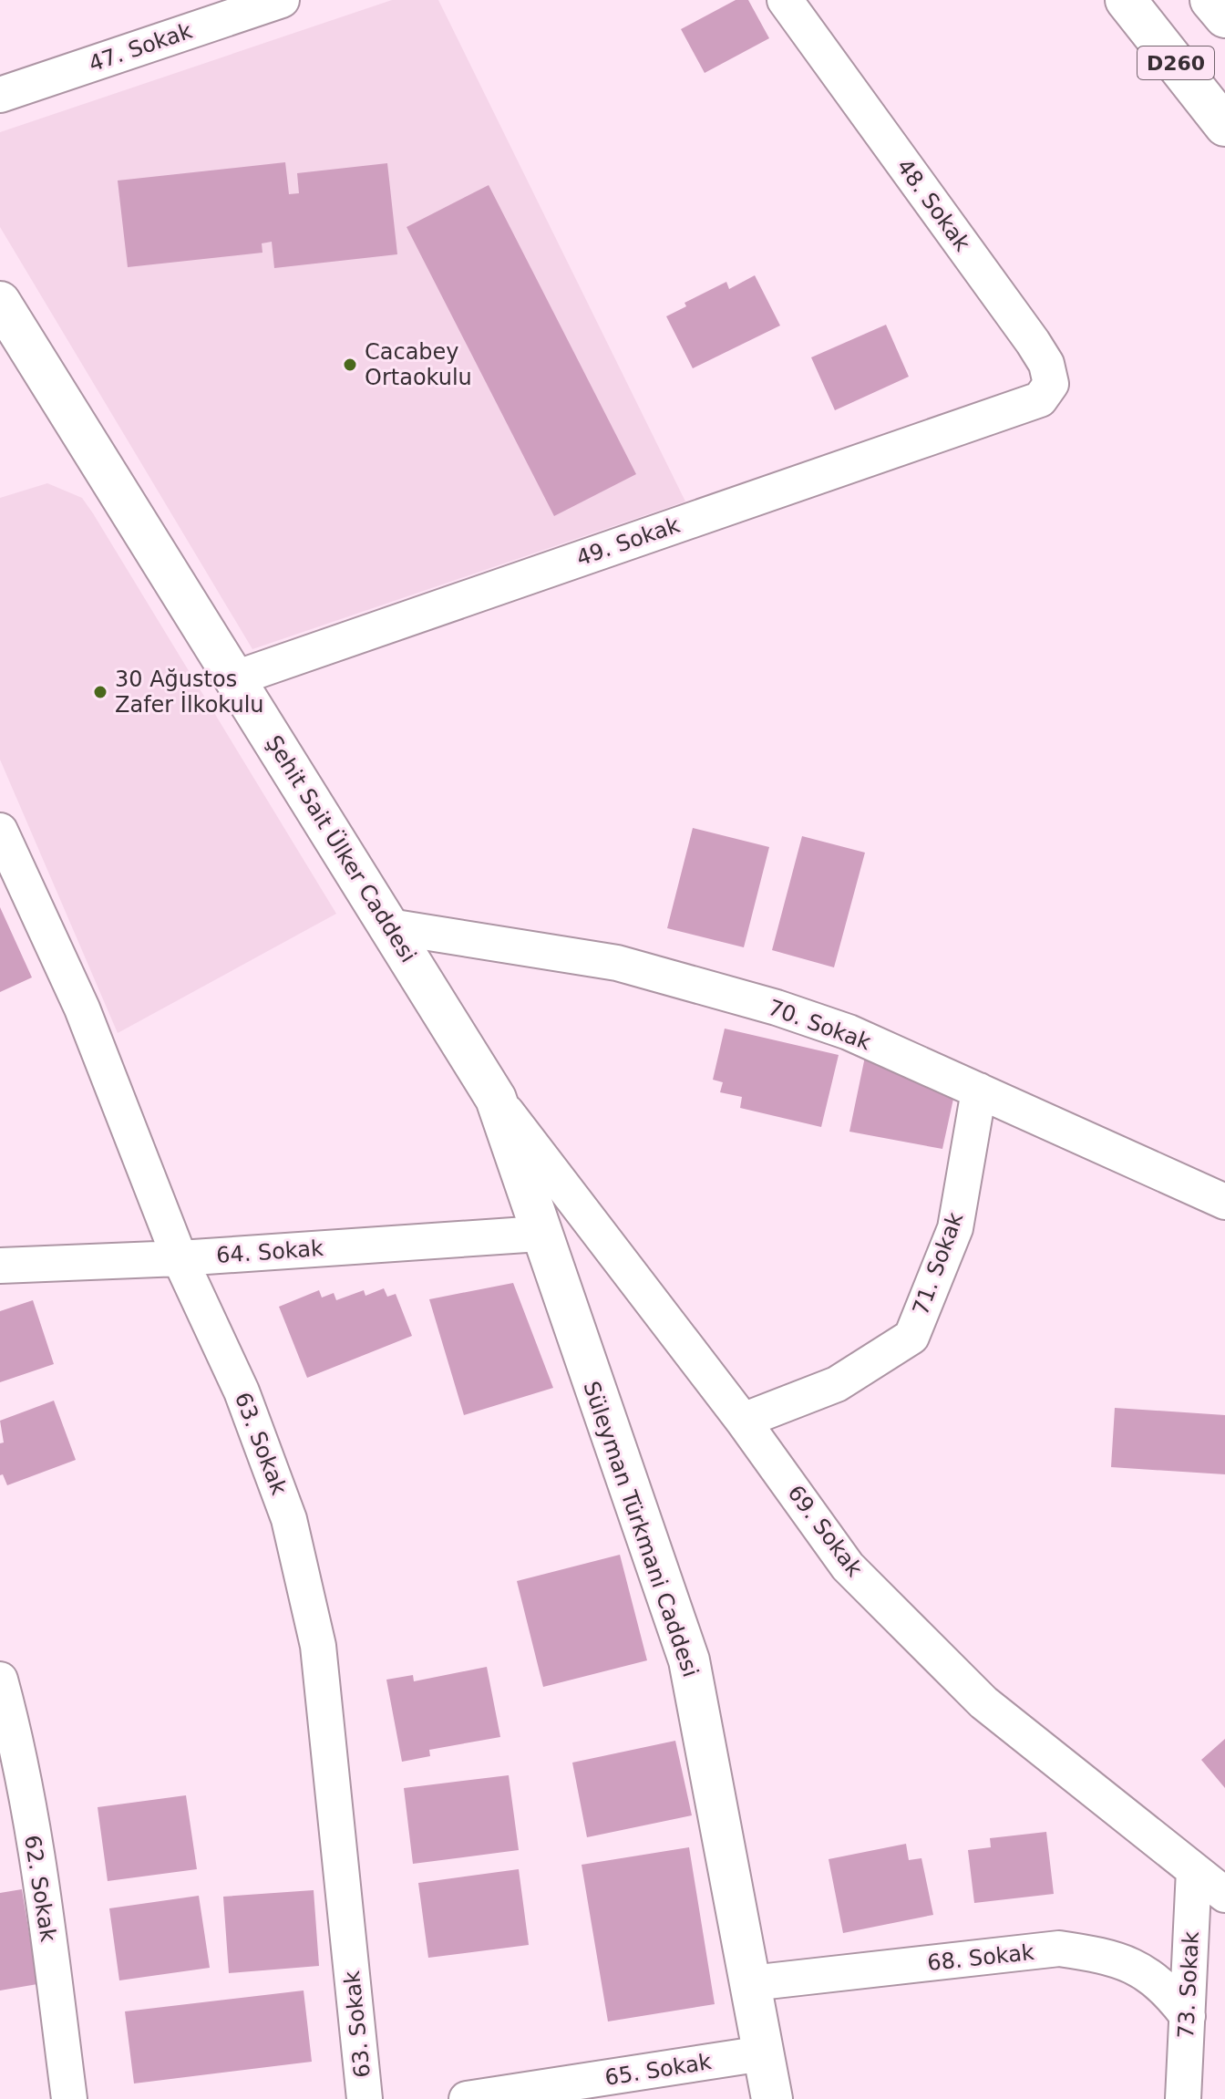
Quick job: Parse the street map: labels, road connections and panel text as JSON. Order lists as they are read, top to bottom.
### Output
{
  "streets": {
    "main road": ["D260", "Şehit Sait Ülker Caddesi", "Süleyman Türkmani Caddesi"],
    "street": [
      "47. Sokak",
      "48. Sokak",
      "49. Sokak",
      "70. Sokak",
      "64. Sokak",
      "71. Sokak",
      "63. Sokak",
      "69. Sokak",
      "62. Sokak",
      "68. Sokak",
      "73. Sokak",
      "65. Sokak"
    ]
  },
  "crossings": [
    ["48. Sokak", "49. Sokak"],
    ["49. Sokak", "Şehit Sait Ülker Caddesi"],
    ["Şehit Sait Ülker Caddesi", "70. Sokak"],
    ["Şehit Sait Ülker Caddesi", "Süleyman Türkmani Caddesi"],
    ["Şehit Sait Ülker Caddesi", "69. Sokak"],
    ["70. Sokak", "71. Sokak"],
    ["64. Sokak", "63. Sokak"],
    ["64. Sokak", "Süleyman Türkmani Caddesi"],
    ["71. Sokak", "69. Sokak"],
    ["Süleyman Türkmani Caddesi", "69. Sokak"],
    ["Süleyman Türkmani Caddesi", "68. Sokak"],
    ["Süleyman Türkmani Caddesi", "65. Sokak"],
    ["69. Sokak", "73. Sokak"],
    ["68. Sokak", "73. Sokak"]
  ],
  "places": ["Cacabey Ortaokulu", "30 Ağustos Zafer İlkokulu"]
}
